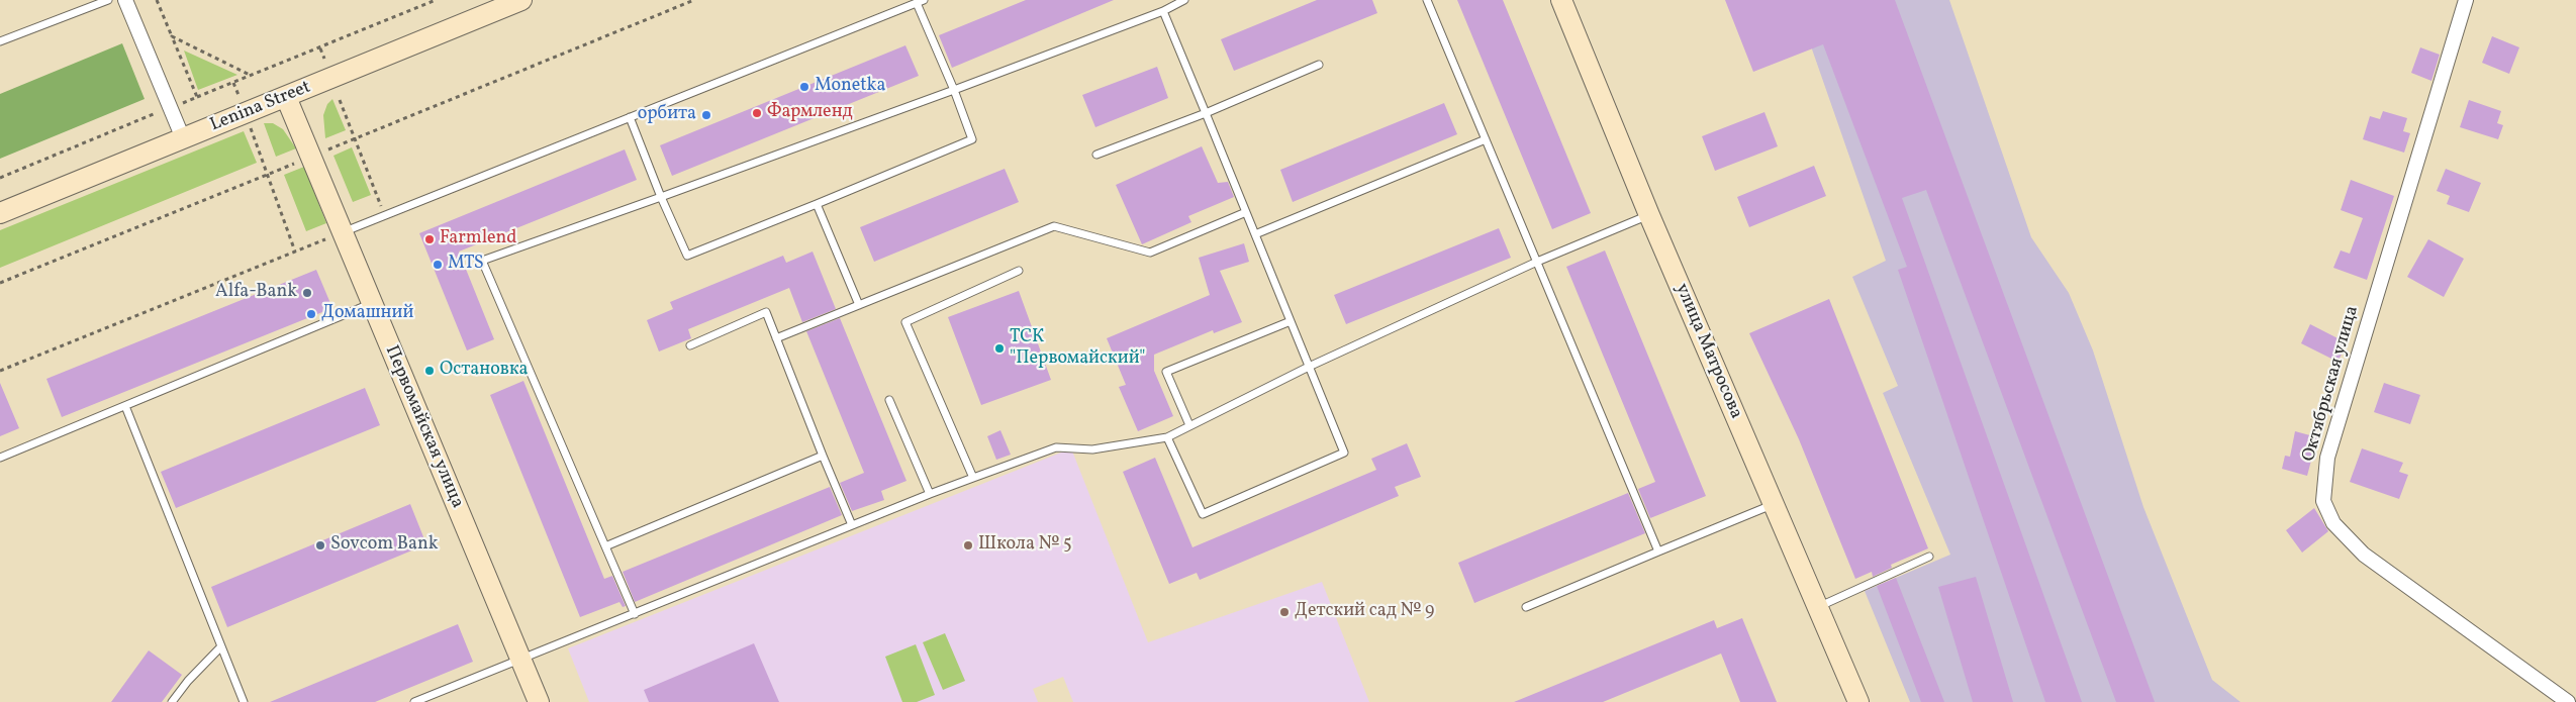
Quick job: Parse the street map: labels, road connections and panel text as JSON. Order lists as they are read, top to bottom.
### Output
{
  "streets": {
    "street": [
      "Lenina Street",
      "улица Матросова",
      "Октябрьская улица",
      "Первомайская улица"
    ]
  },
  "crossings": [
    ["Lenina Street", "Первомайская улица"]
  ],
  "places": [
    "Monetka",
    "Фармленд",
    "орбита",
    "Farmlend",
    "MTS",
    "Alfa-Bank",
    "Домашний",
    "ТСК \"Первомайский\"",
    "Остановка",
    "Sovcom Bank",
    "Школа № 5",
    "Детский сад № 9"
  ]
}
